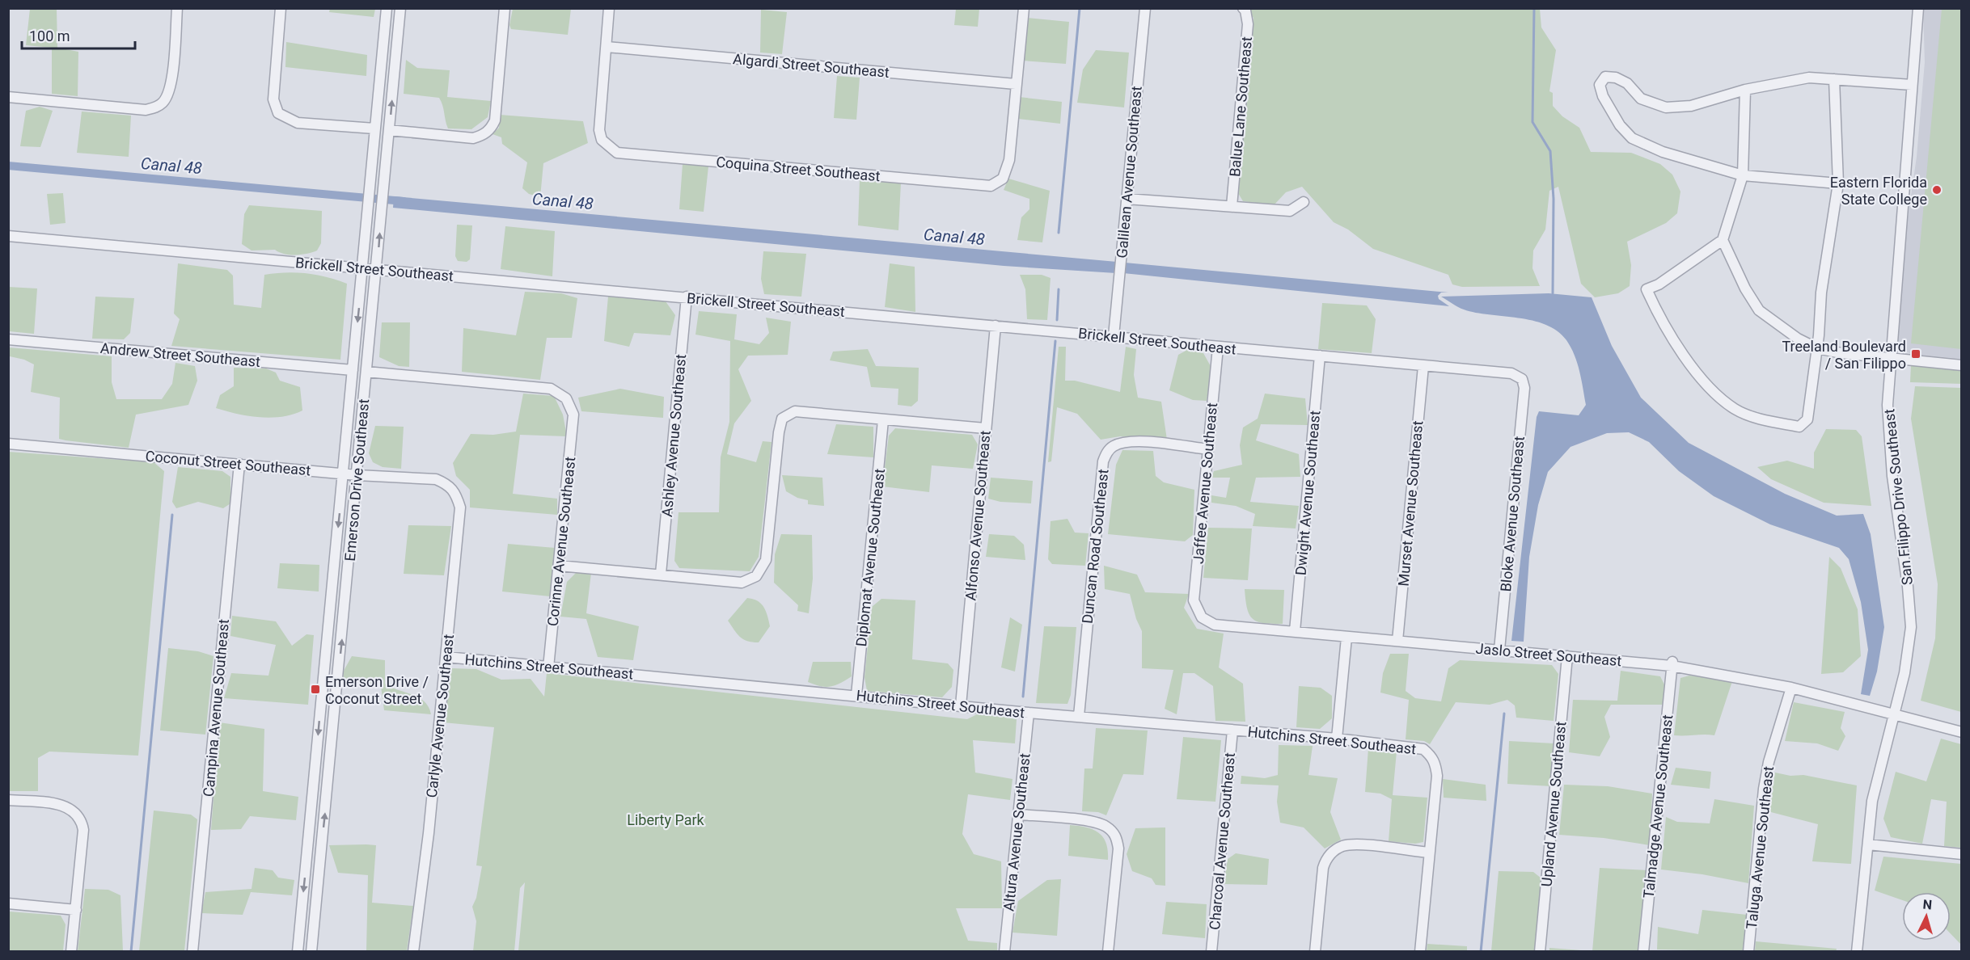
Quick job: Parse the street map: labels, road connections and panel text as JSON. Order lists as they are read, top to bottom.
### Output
{
  "streets": {
    "street": [
      "Algardi Street Southeast",
      "Balue Lane Southeast",
      "Coquina Street Southeast",
      "Galilean Avenue Southeast",
      "Brickell Street Southeast",
      "Andrew Street Southeast",
      "Ashley Avenue Southeast",
      "Coconut Street Southeast",
      "Emerson Drive Southeast",
      "Jaffee Avenue Southeast",
      "Dwight Avenue Southeast",
      "San Filippo Drive Southeast",
      "Murset Avenue Southeast",
      "Bloke Avenue Southeast",
      "Alfonso Avenue Southeast",
      "Corinne Avenue Southeast",
      "Duncan Road Southeast",
      "Diplomat Avenue Southeast",
      "Jaslo Street Southeast",
      "Hutchins Street Southeast",
      "Campina Avenue Southeast",
      "Carlyle Avenue Southeast",
      "Upland Avenue Southeast",
      "Talmadge Avenue Southeast",
      "Altura Avenue Southeast",
      "Charcoal Avenue Southeast",
      "Taluga Avenue Southeast"
    ]
  },
  "crossings": [
    ["Algardi Street Southeast", "Coquina Street Southeast"],
    ["Galilean Avenue Southeast", "Brickell Street Southeast"],
    ["Brickell Street Southeast", "Ashley Avenue Southeast"],
    ["Brickell Street Southeast", "Emerson Drive Southeast"],
    ["Brickell Street Southeast", "Jaffee Avenue Southeast"],
    ["Brickell Street Southeast", "Dwight Avenue Southeast"],
    ["Brickell Street Southeast", "Murset Avenue Southeast"],
    ["Brickell Street Southeast", "Bloke Avenue Southeast"],
    ["Brickell Street Southeast", "Alfonso Avenue Southeast"],
    ["Andrew Street Southeast", "Emerson Drive Southeast"],
    ["Coconut Street Southeast", "Emerson Drive Southeast"],
    ["Coconut Street Southeast", "Campina Avenue Southeast"],
    ["Coconut Street Southeast", "Carlyle Avenue Southeast"],
    ["Emerson Drive Southeast", "Corinne Avenue Southeast"],
    ["Jaffee Avenue Southeast", "Duncan Road Southeast"],
    ["Jaffee Avenue Southeast", "Jaslo Street Southeast"],
    ["Dwight Avenue Southeast", "Jaslo Street Southeast"],
    ["San Filippo Drive Southeast", "Jaslo Street Southeast"],
    ["Murset Avenue Southeast", "Jaslo Street Southeast"],
    ["Bloke Avenue Southeast", "Jaslo Street Southeast"],
    ["Alfonso Avenue Southeast", "Hutchins Street Southeast"],
    ["Corinne Avenue Southeast", "Hutchins Street Southeast"],
    ["Duncan Road Southeast", "Hutchins Street Southeast"],
    ["Diplomat Avenue Southeast", "Hutchins Street Southeast"],
    ["Jaslo Street Southeast", "Upland Avenue Southeast"],
    ["Jaslo Street Southeast", "Talmadge Avenue Southeast"],
    ["Jaslo Street Southeast", "Taluga Avenue Southeast"],
    ["Hutchins Street Southeast", "Carlyle Avenue Southeast"],
    ["Hutchins Street Southeast", "Altura Avenue Southeast"],
    ["Hutchins Street Southeast", "Charcoal Avenue Southeast"]
  ],
  "water": ["Canal 48"],
  "parks": ["Liberty Park"],
  "places": {
    "other": ["Eastern Florida State College"],
    "transit": ["Treeland Boulevard / San Filippo", "Emerson Drive / Coconut Street"]
  },
  "scale_bar": "100 m",
  "north": "top"
}
